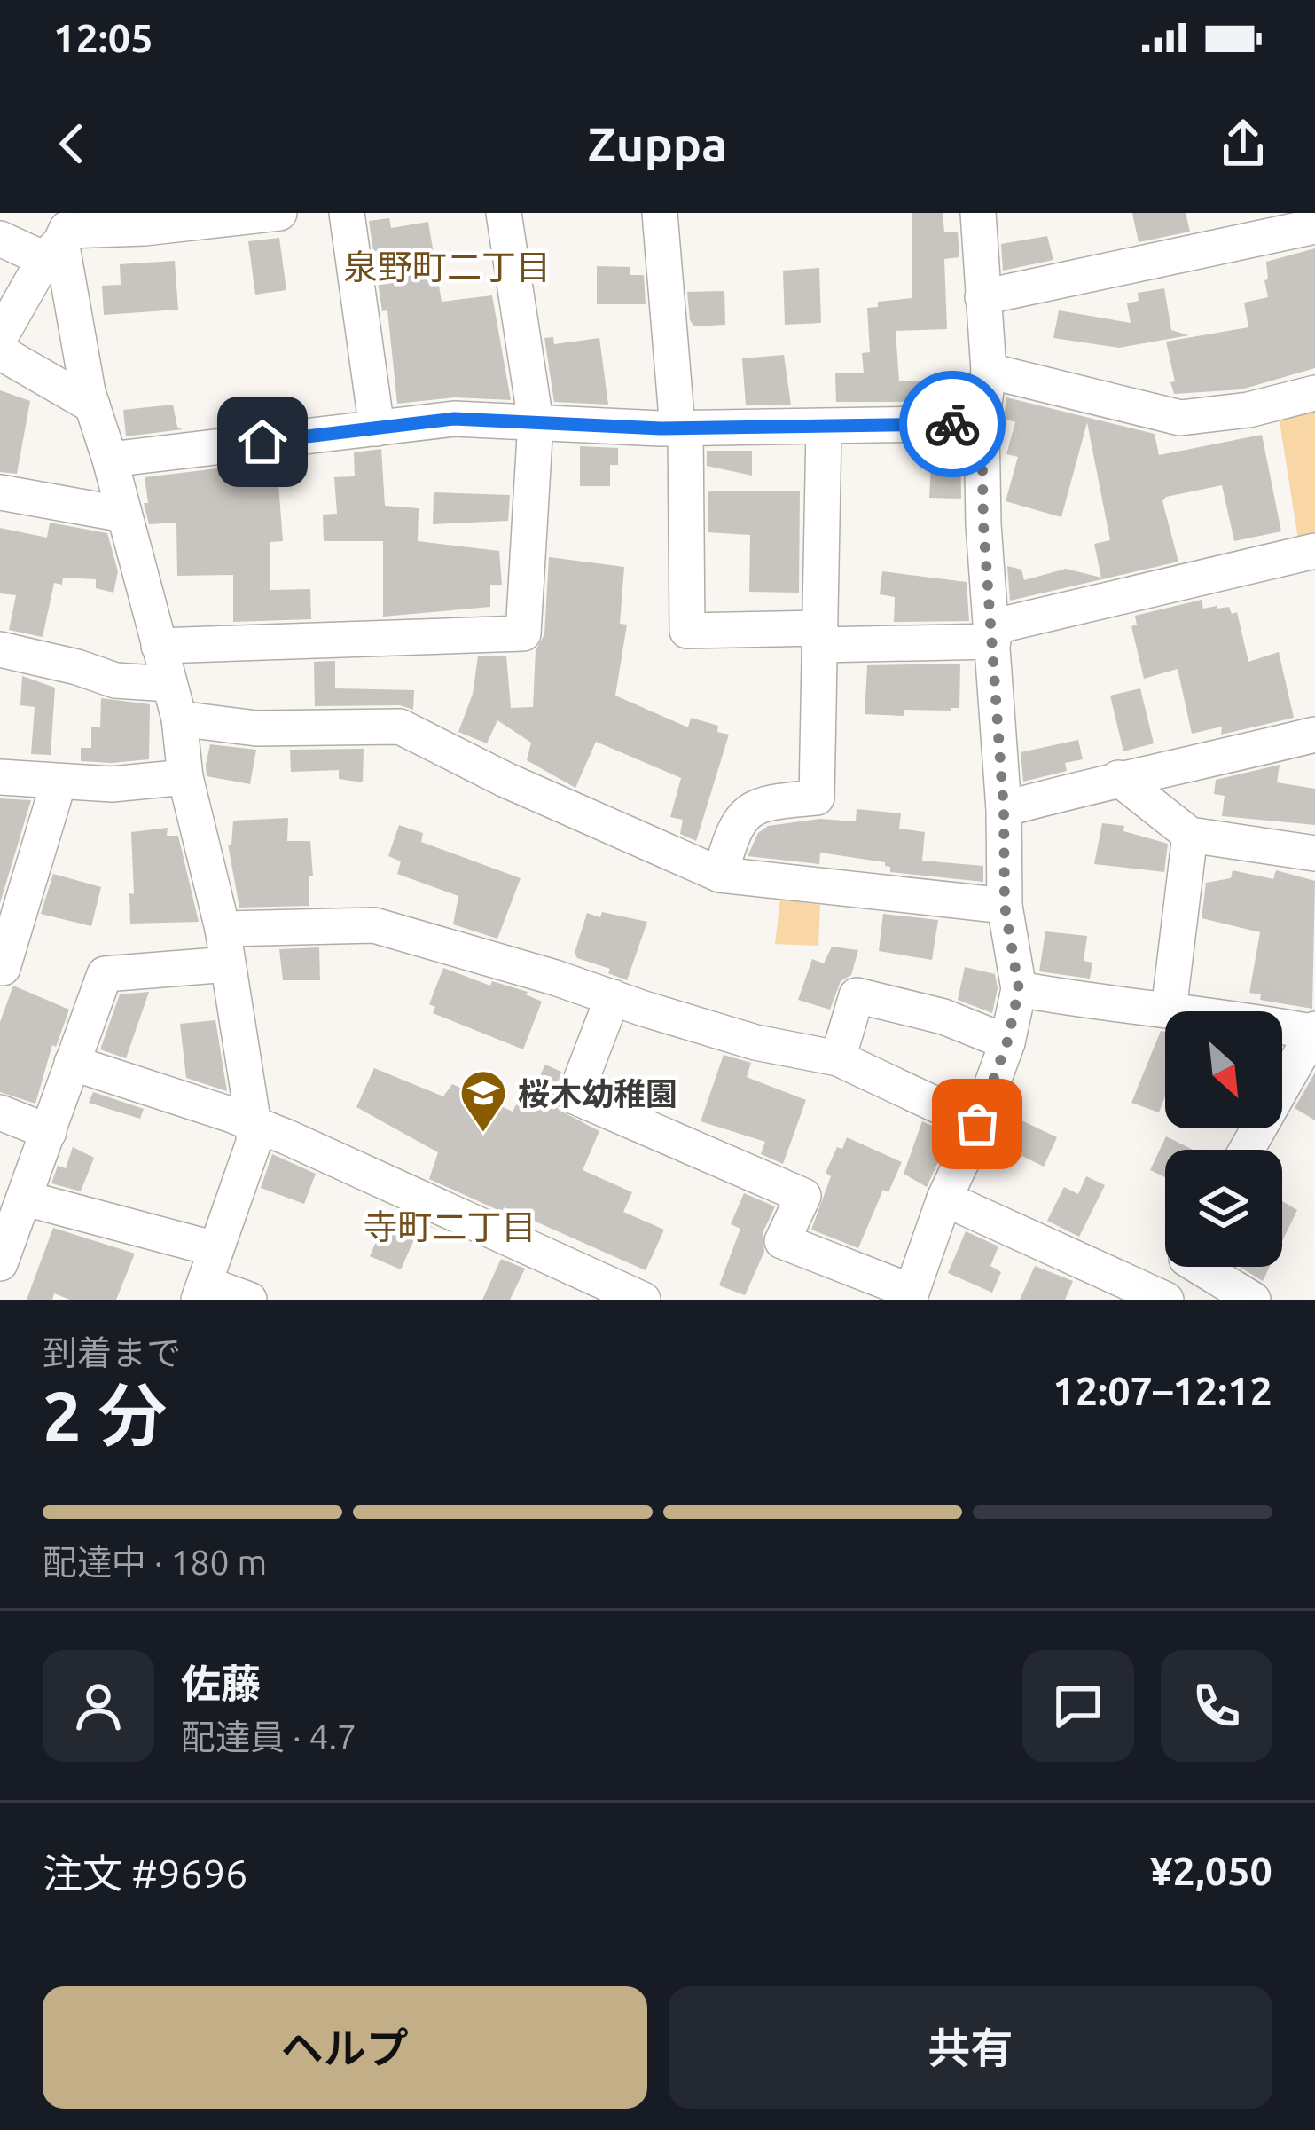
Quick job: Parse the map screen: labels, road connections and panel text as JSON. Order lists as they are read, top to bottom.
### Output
{
  "districts": ["泉野町二丁目", "寺町二丁目"],
  "places": {
    "school or university": ["桜木幼稚園"]
  },
  "north": "bottom right",
  "page": {
    "status": "12:05",
    "header": "Zuppa",
    "heading": ["2 分", "到着まで", "12:07–12:12"],
    "panel": [
      "佐藤",
      "配達員 · 4.7",
      "注文 #9696",
      "¥2,050"
    ],
    "bar": "配達中 · 180 m",
    "buttons": ["ヘルプ", "共有"]
  }
}
